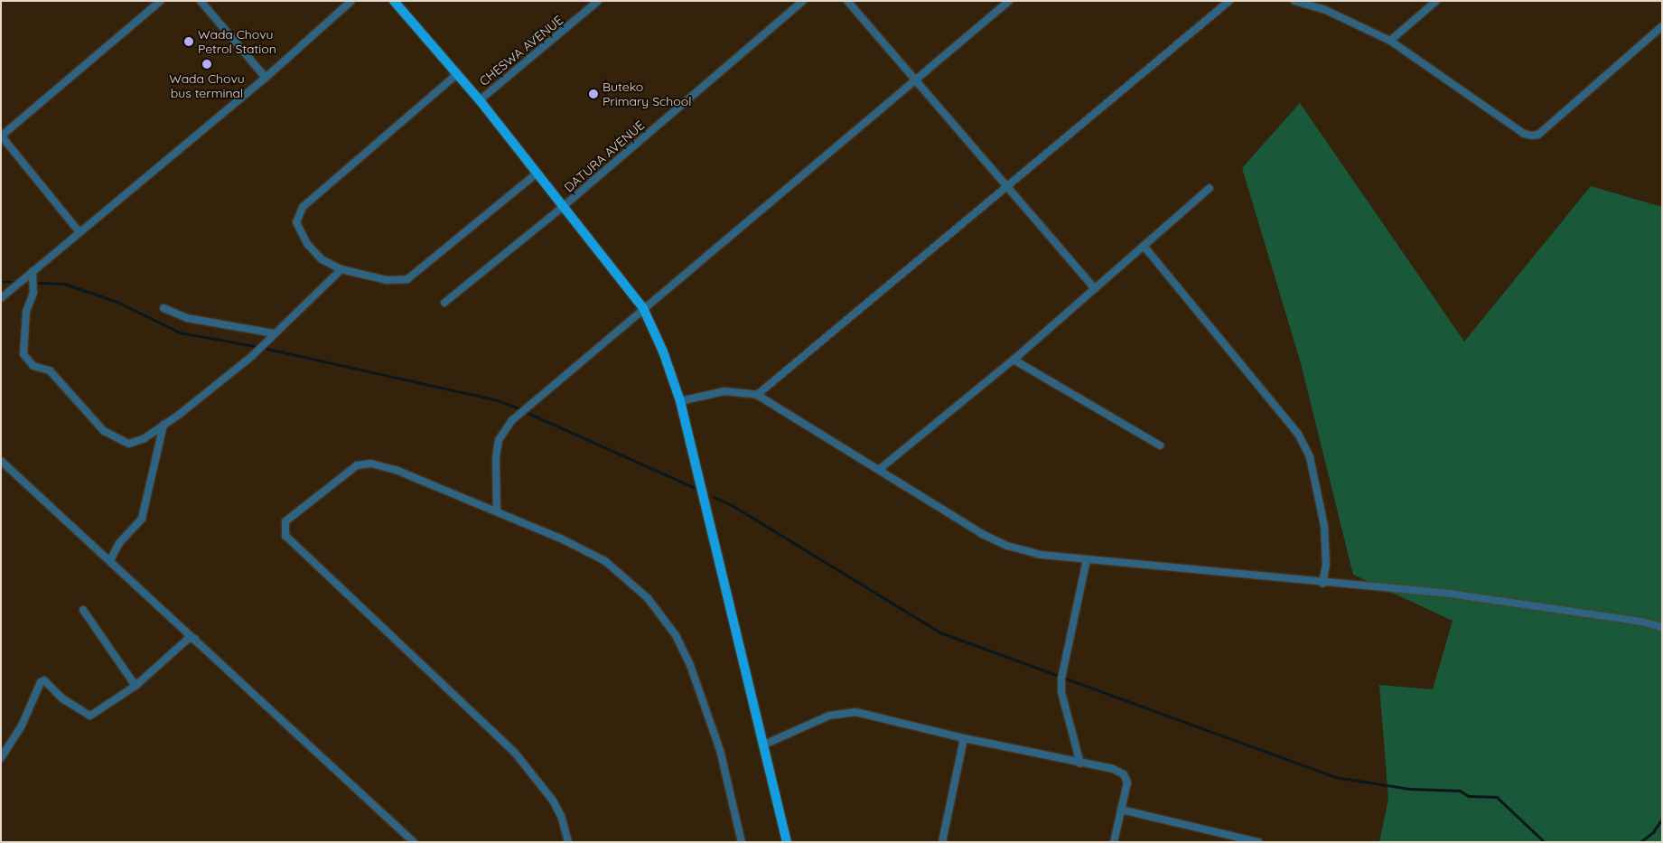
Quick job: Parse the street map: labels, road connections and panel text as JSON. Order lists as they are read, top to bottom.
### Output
{
  "streets": {
    "street": ["CHESWA AVENUE", "DATURA AVENUE"]
  },
  "places": ["Wada Chovu Petrol Station", "Wada Chovu bus terminal", "Buteko Primary School"]
}
